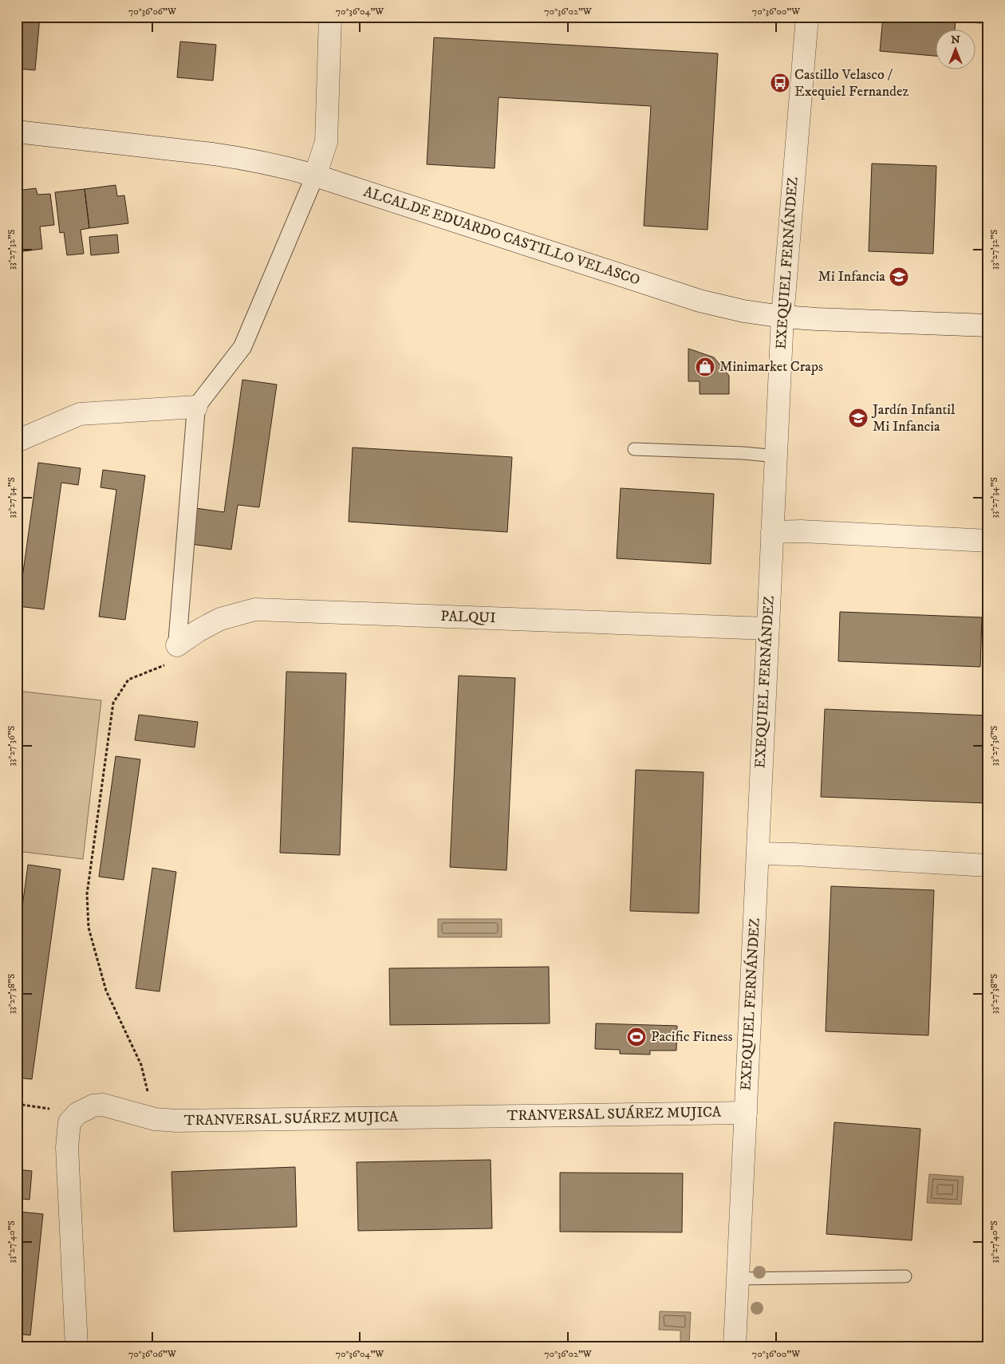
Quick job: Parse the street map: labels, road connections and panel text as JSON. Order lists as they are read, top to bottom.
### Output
{
  "streets": {
    "street": [
      "ALCALDE EDUARDO CASTILLO VELASCO",
      "EXEQUIEL FERNÁNDEZ",
      "PALQUI",
      "TRANVERSAL SUÁREZ MUJICA"
    ]
  },
  "crossings": [
    ["ALCALDE EDUARDO CASTILLO VELASCO", "EXEQUIEL FERNÁNDEZ"],
    ["EXEQUIEL FERNÁNDEZ", "PALQUI"],
    ["EXEQUIEL FERNÁNDEZ", "TRANVERSAL SUÁREZ MUJICA"]
  ],
  "places": {
    "bus stop": ["Castillo Velasco / Exequiel Fernandez"],
    "school or university": ["Mi Infancia", "Jardín Infantil Mi Infancia"],
    "shop": ["Minimarket Craps"],
    "sports": ["Pacific Fitness"]
  },
  "north": "top",
  "coordinates": [
    "70°36'06\"W",
    "70°36'04\"W",
    "70°36'02\"W",
    "70°36'00\"W",
    "33°27'32\"S",
    "33°27'34\"S",
    "33°27'36\"S",
    "33°27'38\"S",
    "33°27'40\"S"
  ]
}
